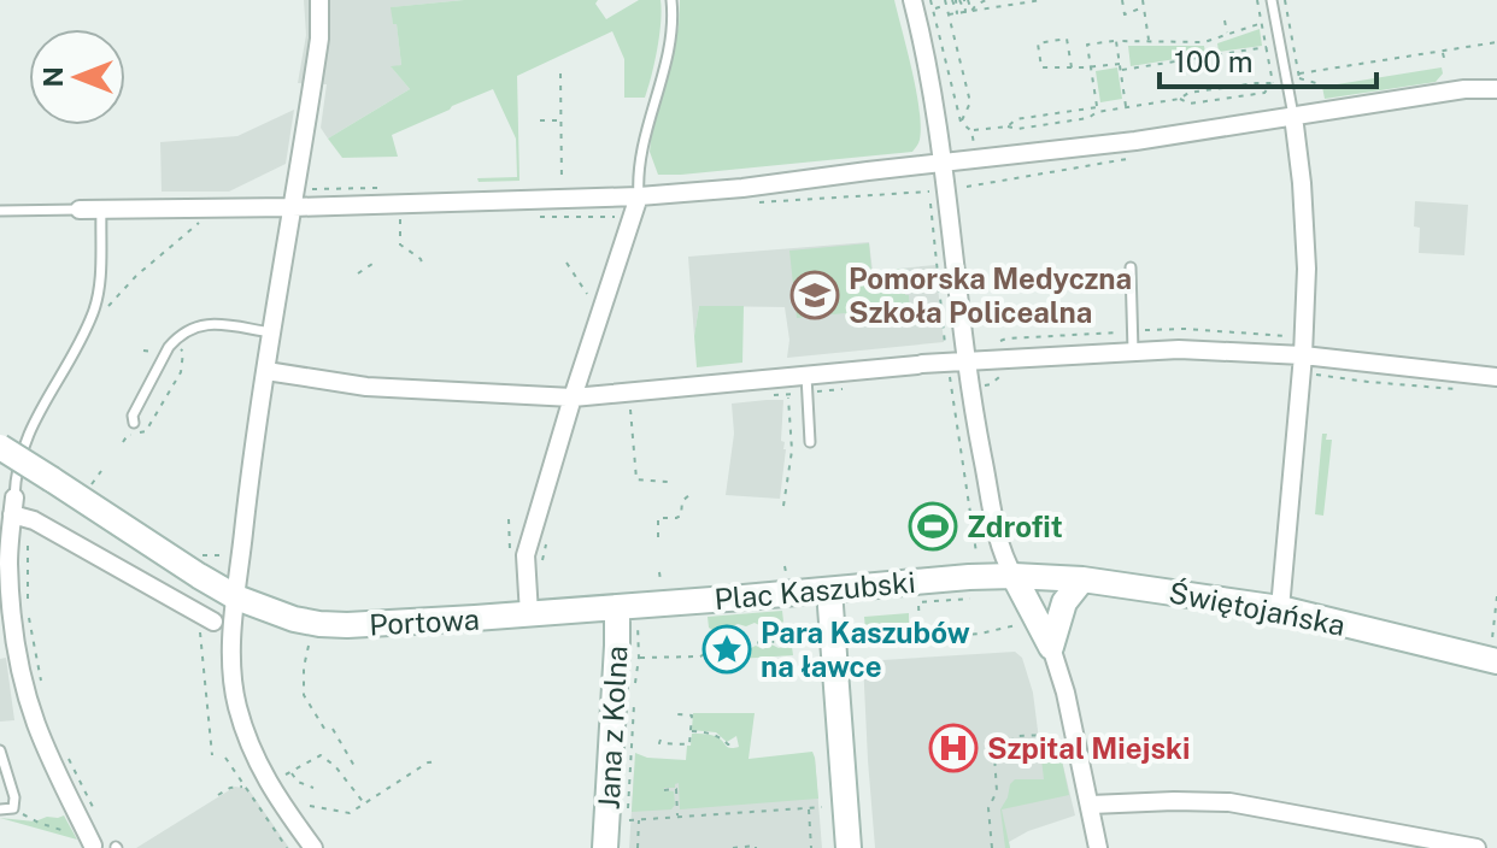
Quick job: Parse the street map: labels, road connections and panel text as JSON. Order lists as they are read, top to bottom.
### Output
{
  "streets": {
    "street": [
      "Plac Kaszubski",
      "Świętojańska",
      "Portowa",
      "Jana z Kolna"
    ]
  },
  "crossings": [
    ["Plac Kaszubski", "Świętojańska"],
    ["Plac Kaszubski", "Portowa"],
    ["Plac Kaszubski", "Jana z Kolna"],
    ["Portowa", "Jana z Kolna"]
  ],
  "places": {
    "school or university": ["Pomorska Medyczna Szkoła Policealna"],
    "sports": ["Zdrofit"],
    "place": ["Para Kaszubów na ławce"],
    "hospital": ["Szpital Miejski"]
  },
  "scale_bar": "100 m",
  "north": "left"
}
